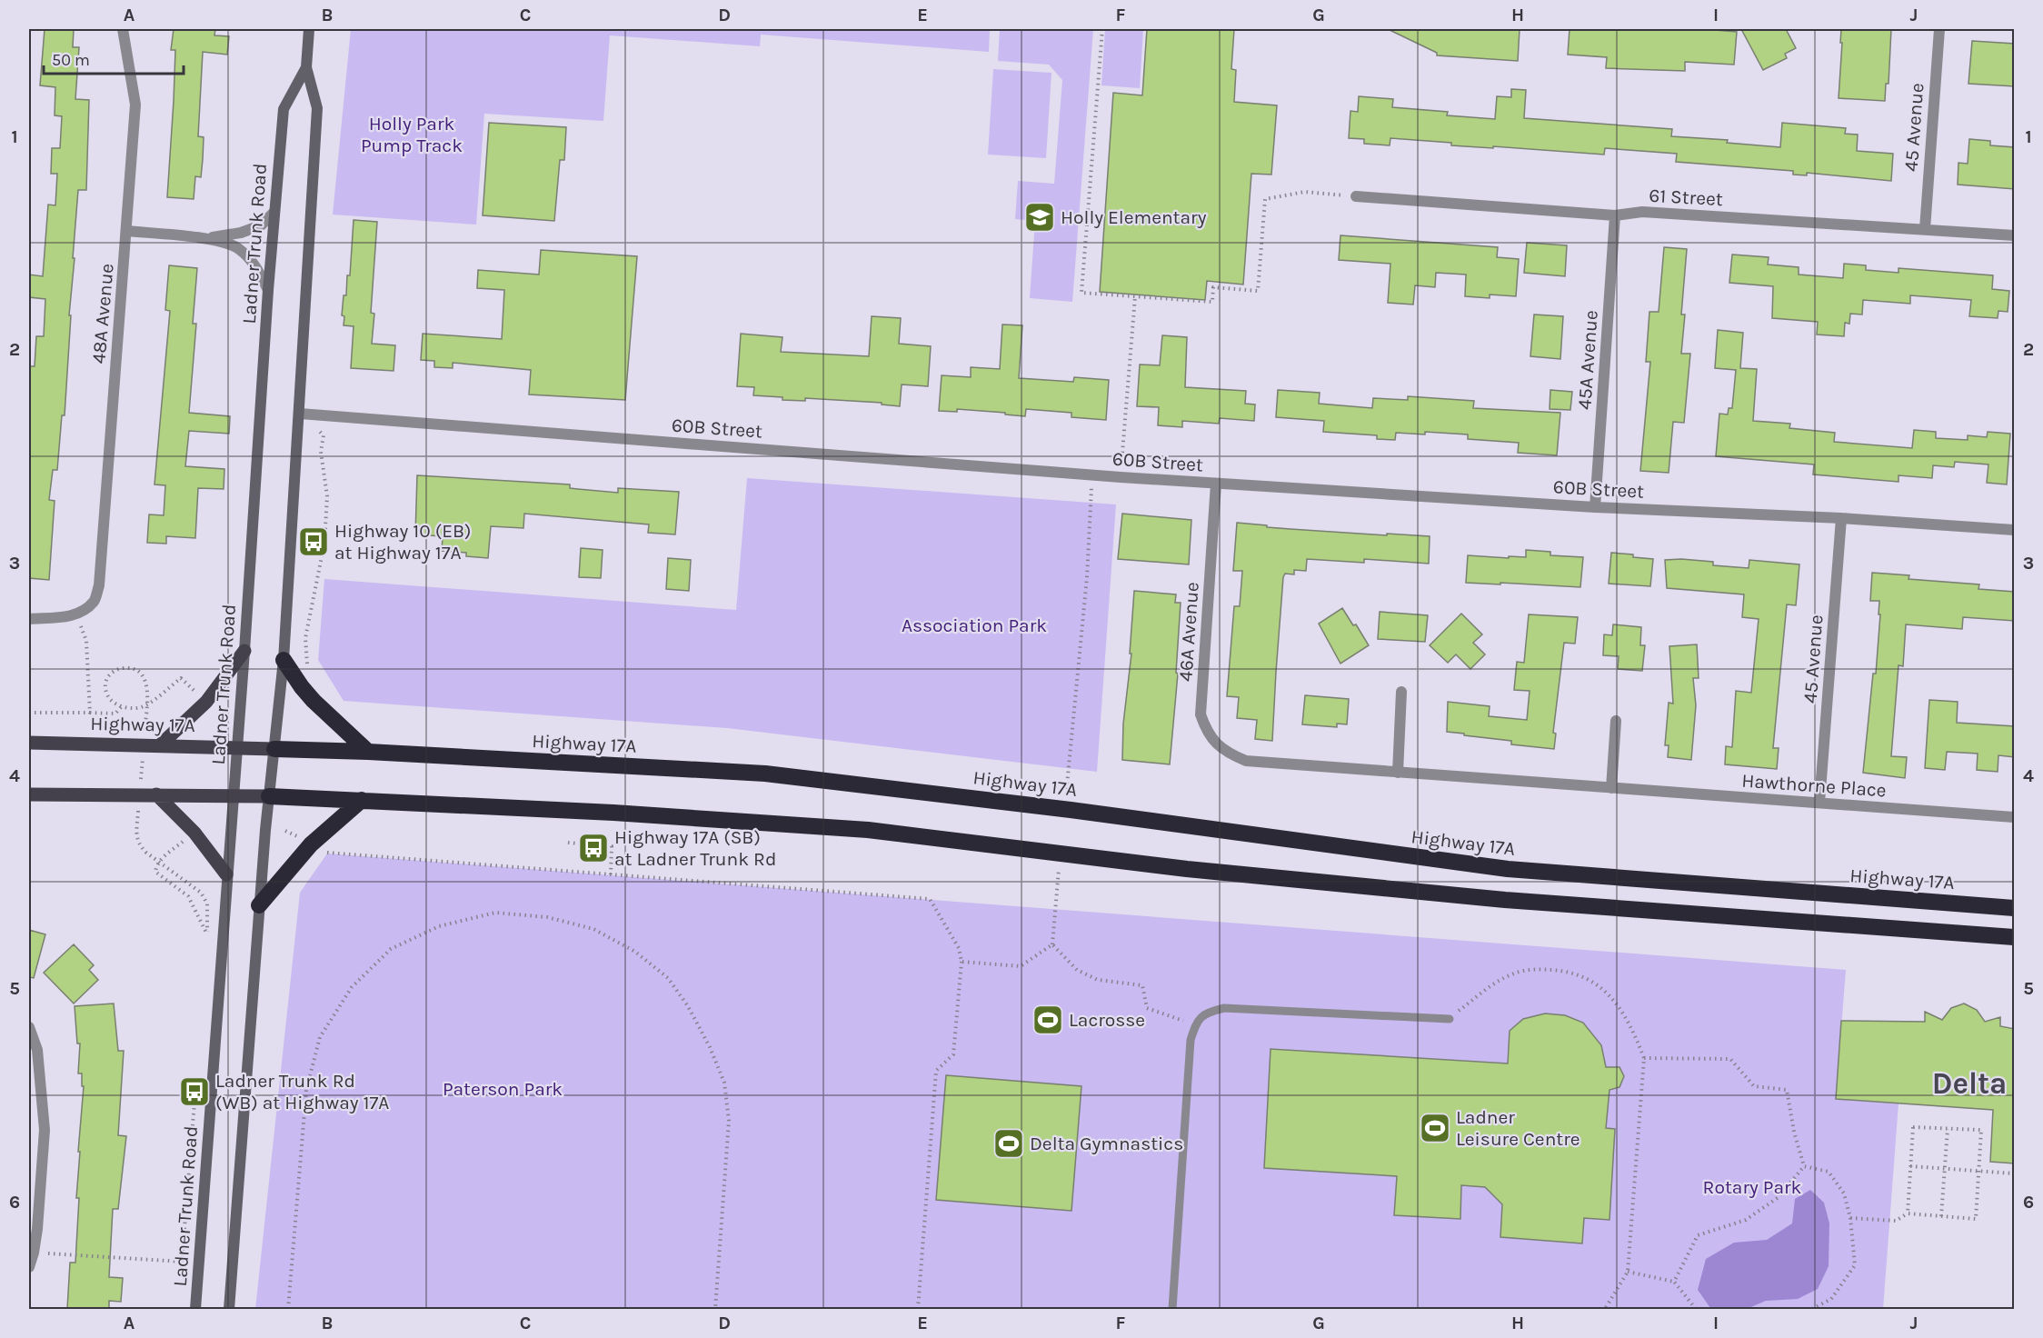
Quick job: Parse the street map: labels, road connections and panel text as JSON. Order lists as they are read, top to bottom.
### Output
{
  "streets": {
    "highway": ["Highway 17A"],
    "main road": ["Ladner Trunk Road"],
    "street": [
      "45 Avenue",
      "61 Street",
      "48A Avenue",
      "45A Avenue",
      "60B Street",
      "46A Avenue",
      "Hawthorne Place"
    ]
  },
  "crossings": [
    ["45 Avenue", "61 Street"],
    ["45 Avenue", "60B Street"],
    ["45 Avenue", "Hawthorne Place"],
    ["61 Street", "45A Avenue"],
    ["Ladner Trunk Road", "60B Street"],
    ["Ladner Trunk Road", "Highway 17A"],
    ["45A Avenue", "60B Street"],
    ["60B Street", "46A Avenue"],
    ["46A Avenue", "Hawthorne Place"]
  ],
  "districts": ["Delta"],
  "parks": [
    "Holly Park Pump Track",
    "Association Park",
    "Paterson Park",
    "Rotary Park"
  ],
  "places": {
    "school or university": ["Holly Elementary"],
    "bus stop": ["Highway 10 (EB) at Highway 17A", "Highway 17A (SB) at Ladner Trunk Rd", "Ladner Trunk Rd (WB) at Highway 17A"],
    "sports": ["Lacrosse", "Ladner Leisure Centre", "Delta Gymnastics"]
  },
  "scale_bar": "50 m",
  "grid": {
    "columns": [
      "A",
      "B",
      "C",
      "D",
      "E",
      "F",
      "G",
      "H",
      "I",
      "J"
    ],
    "rows": [
      "1",
      "2",
      "3",
      "4",
      "5",
      "6"
    ]
  }
}
